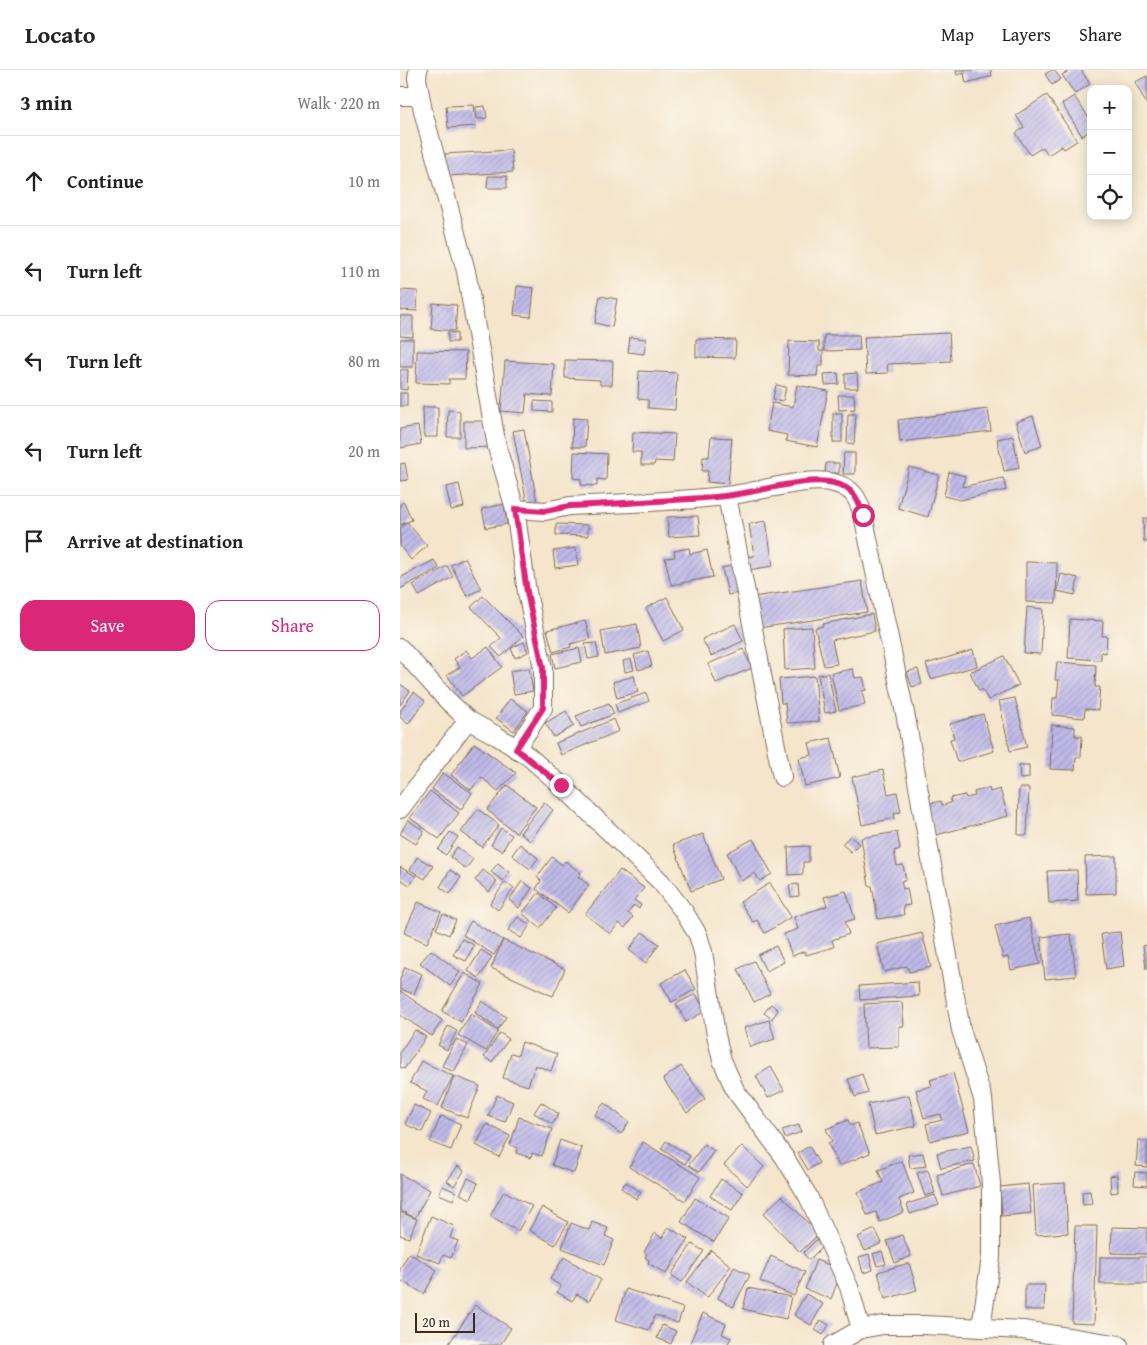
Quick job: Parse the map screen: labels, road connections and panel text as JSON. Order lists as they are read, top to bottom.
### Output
{
  "scale_bar": "20 m",
  "page": {
    "header": "Locato",
    "nav": ["Map", "Layers", "Share"],
    "heading": ["3 min", "Walk · 220 m"],
    "map_buttons": ["+", "−"],
    "list": [
      ["Continue", "10 m"],
      ["Turn left", "110 m"],
      ["Turn left", "80 m"],
      ["Turn left", "20 m"],
      "Arrive at destination"
    ],
    "buttons": ["Save", "Share"],
    "scale": "20 m"
  }
}
